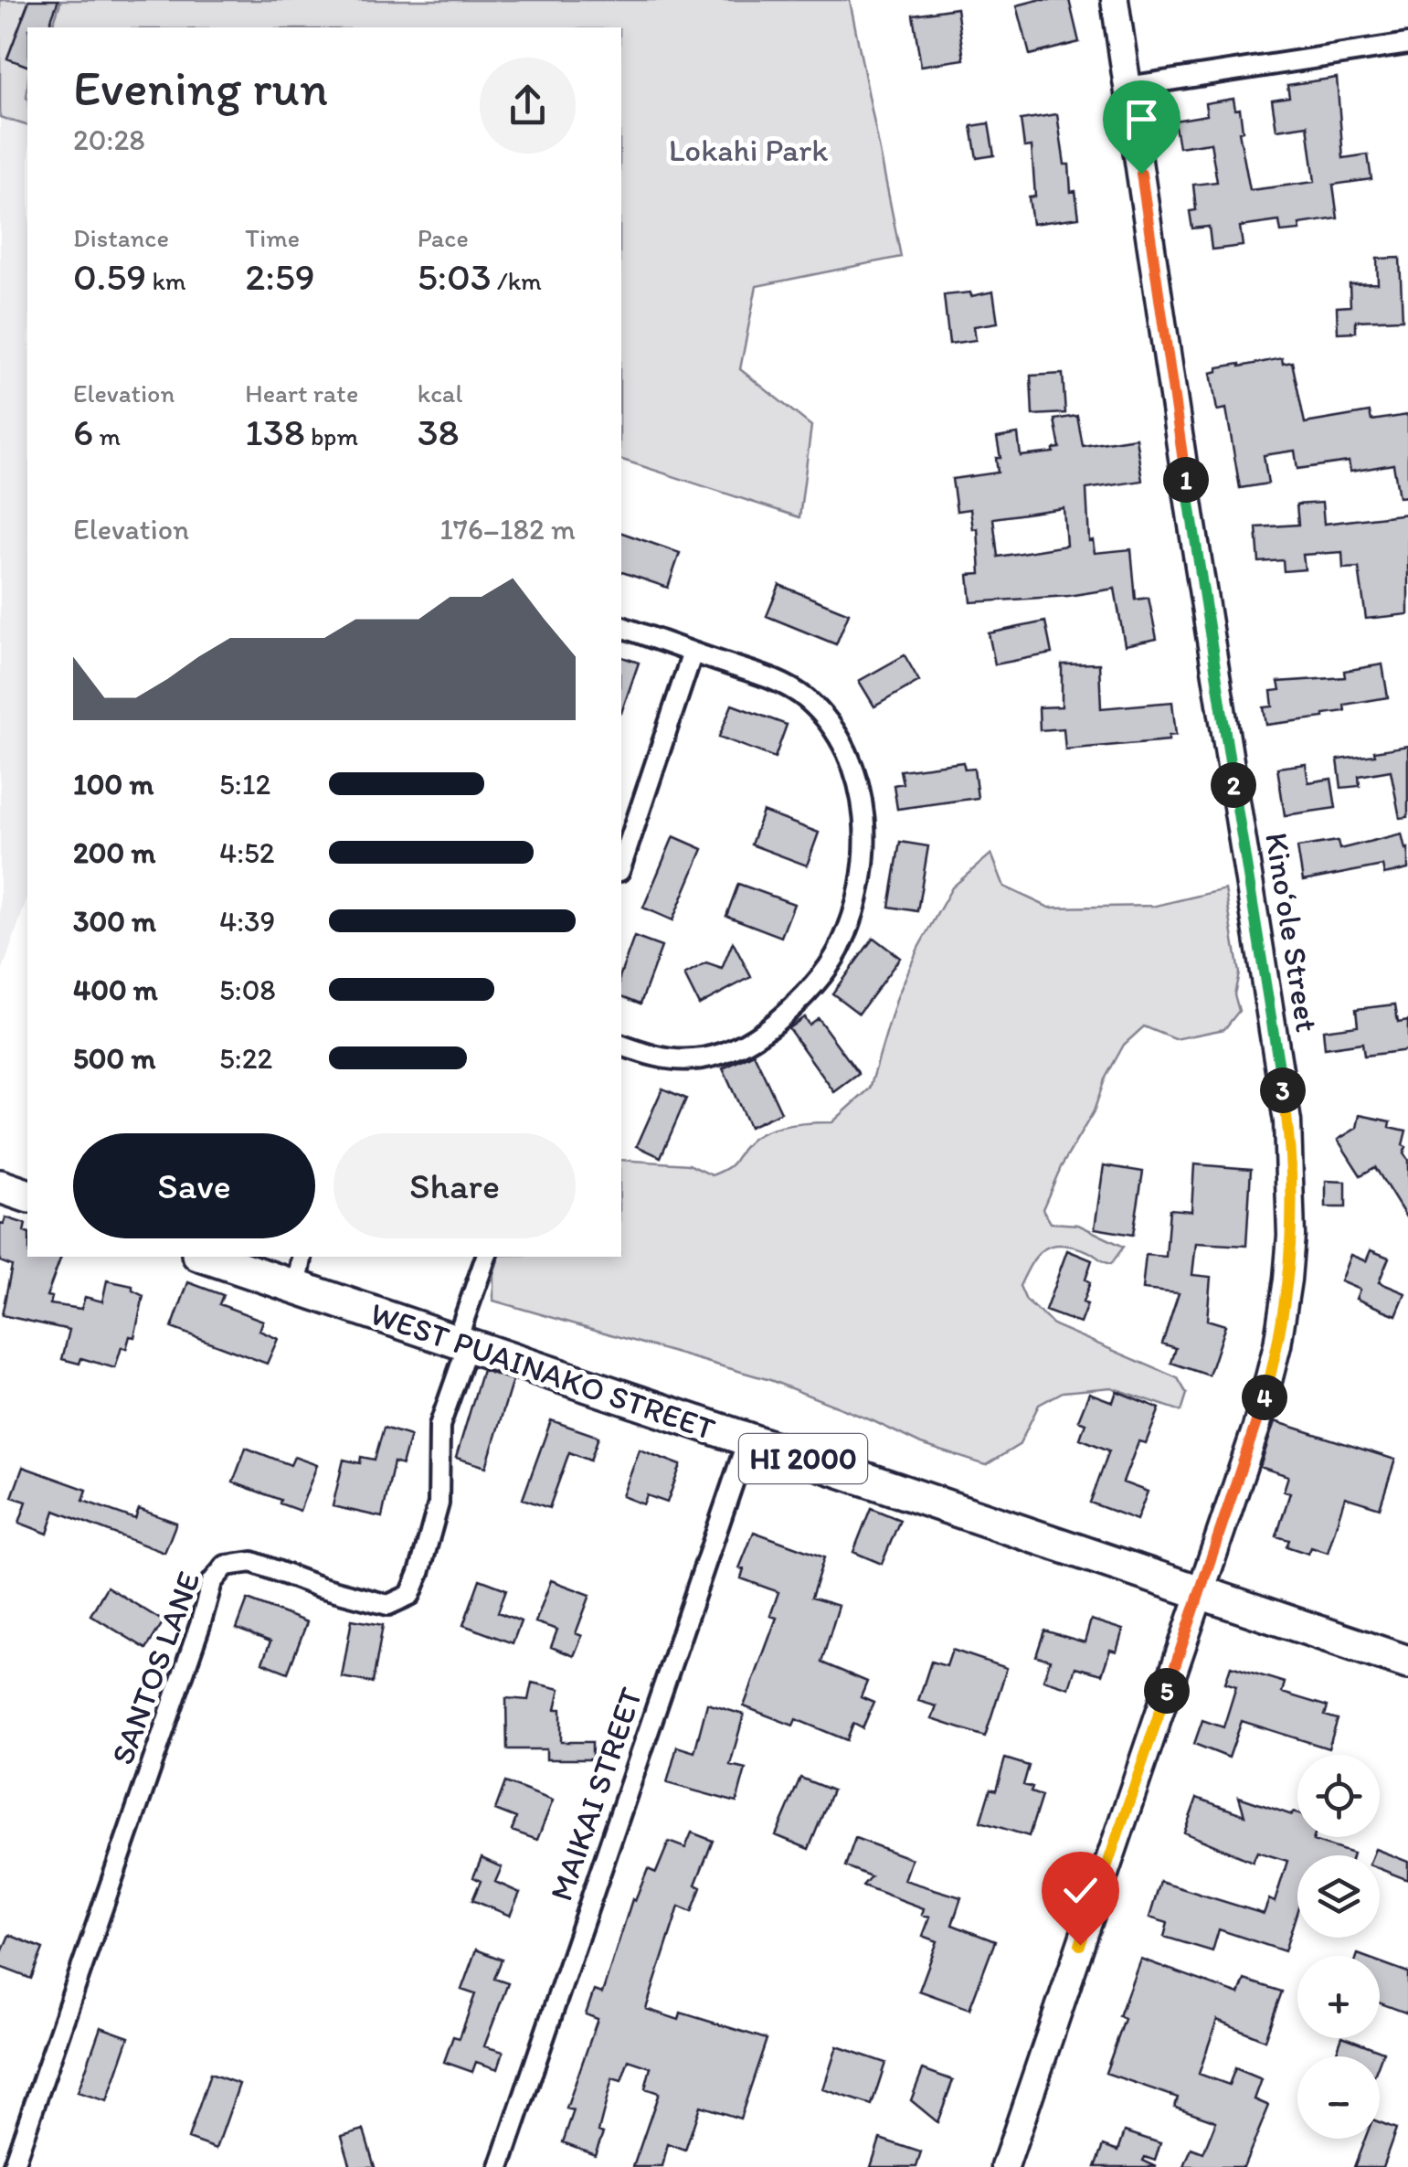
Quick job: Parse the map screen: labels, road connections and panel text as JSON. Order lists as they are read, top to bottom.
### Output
{
  "streets": {
    "highway": ["WEST PUAINAKO STREET", "HI 2000"],
    "street": ["Kinoʻole Street", "SANTOS LANE", "MAIKAI STREET"]
  },
  "crossings": [
    ["Kinoʻole Street", "WEST PUAINAKO STREET"],
    ["WEST PUAINAKO STREET", "SANTOS LANE"],
    ["WEST PUAINAKO STREET", "MAIKAI STREET"]
  ],
  "parks": ["Lokahi Park"],
  "page": {
    "heading": ["Evening run", "20:28"],
    "stats": [
      ["Distance", "0.59 km"],
      ["Time", "2:59"],
      ["Pace", "5:03 /km"],
      ["Elevation", "6 m"],
      ["Heart rate", "138 bpm"],
      ["kcal", "38"]
    ],
    "pins": [
      "1",
      "2",
      "3",
      "4",
      "5"
    ],
    "chart": ["Elevation", "176–182 m"],
    "list": [
      {
        "name": "100 m",
        "note": "5:12"
      },
      {
        "name": "200 m",
        "note": "4:52"
      },
      {
        "name": "300 m",
        "note": "4:39"
      },
      {
        "name": "400 m",
        "note": "5:08"
      },
      {
        "name": "500 m",
        "note": "5:22"
      }
    ],
    "buttons": ["Save", "Share"],
    "map_buttons": ["+", "−"]
  }
}
